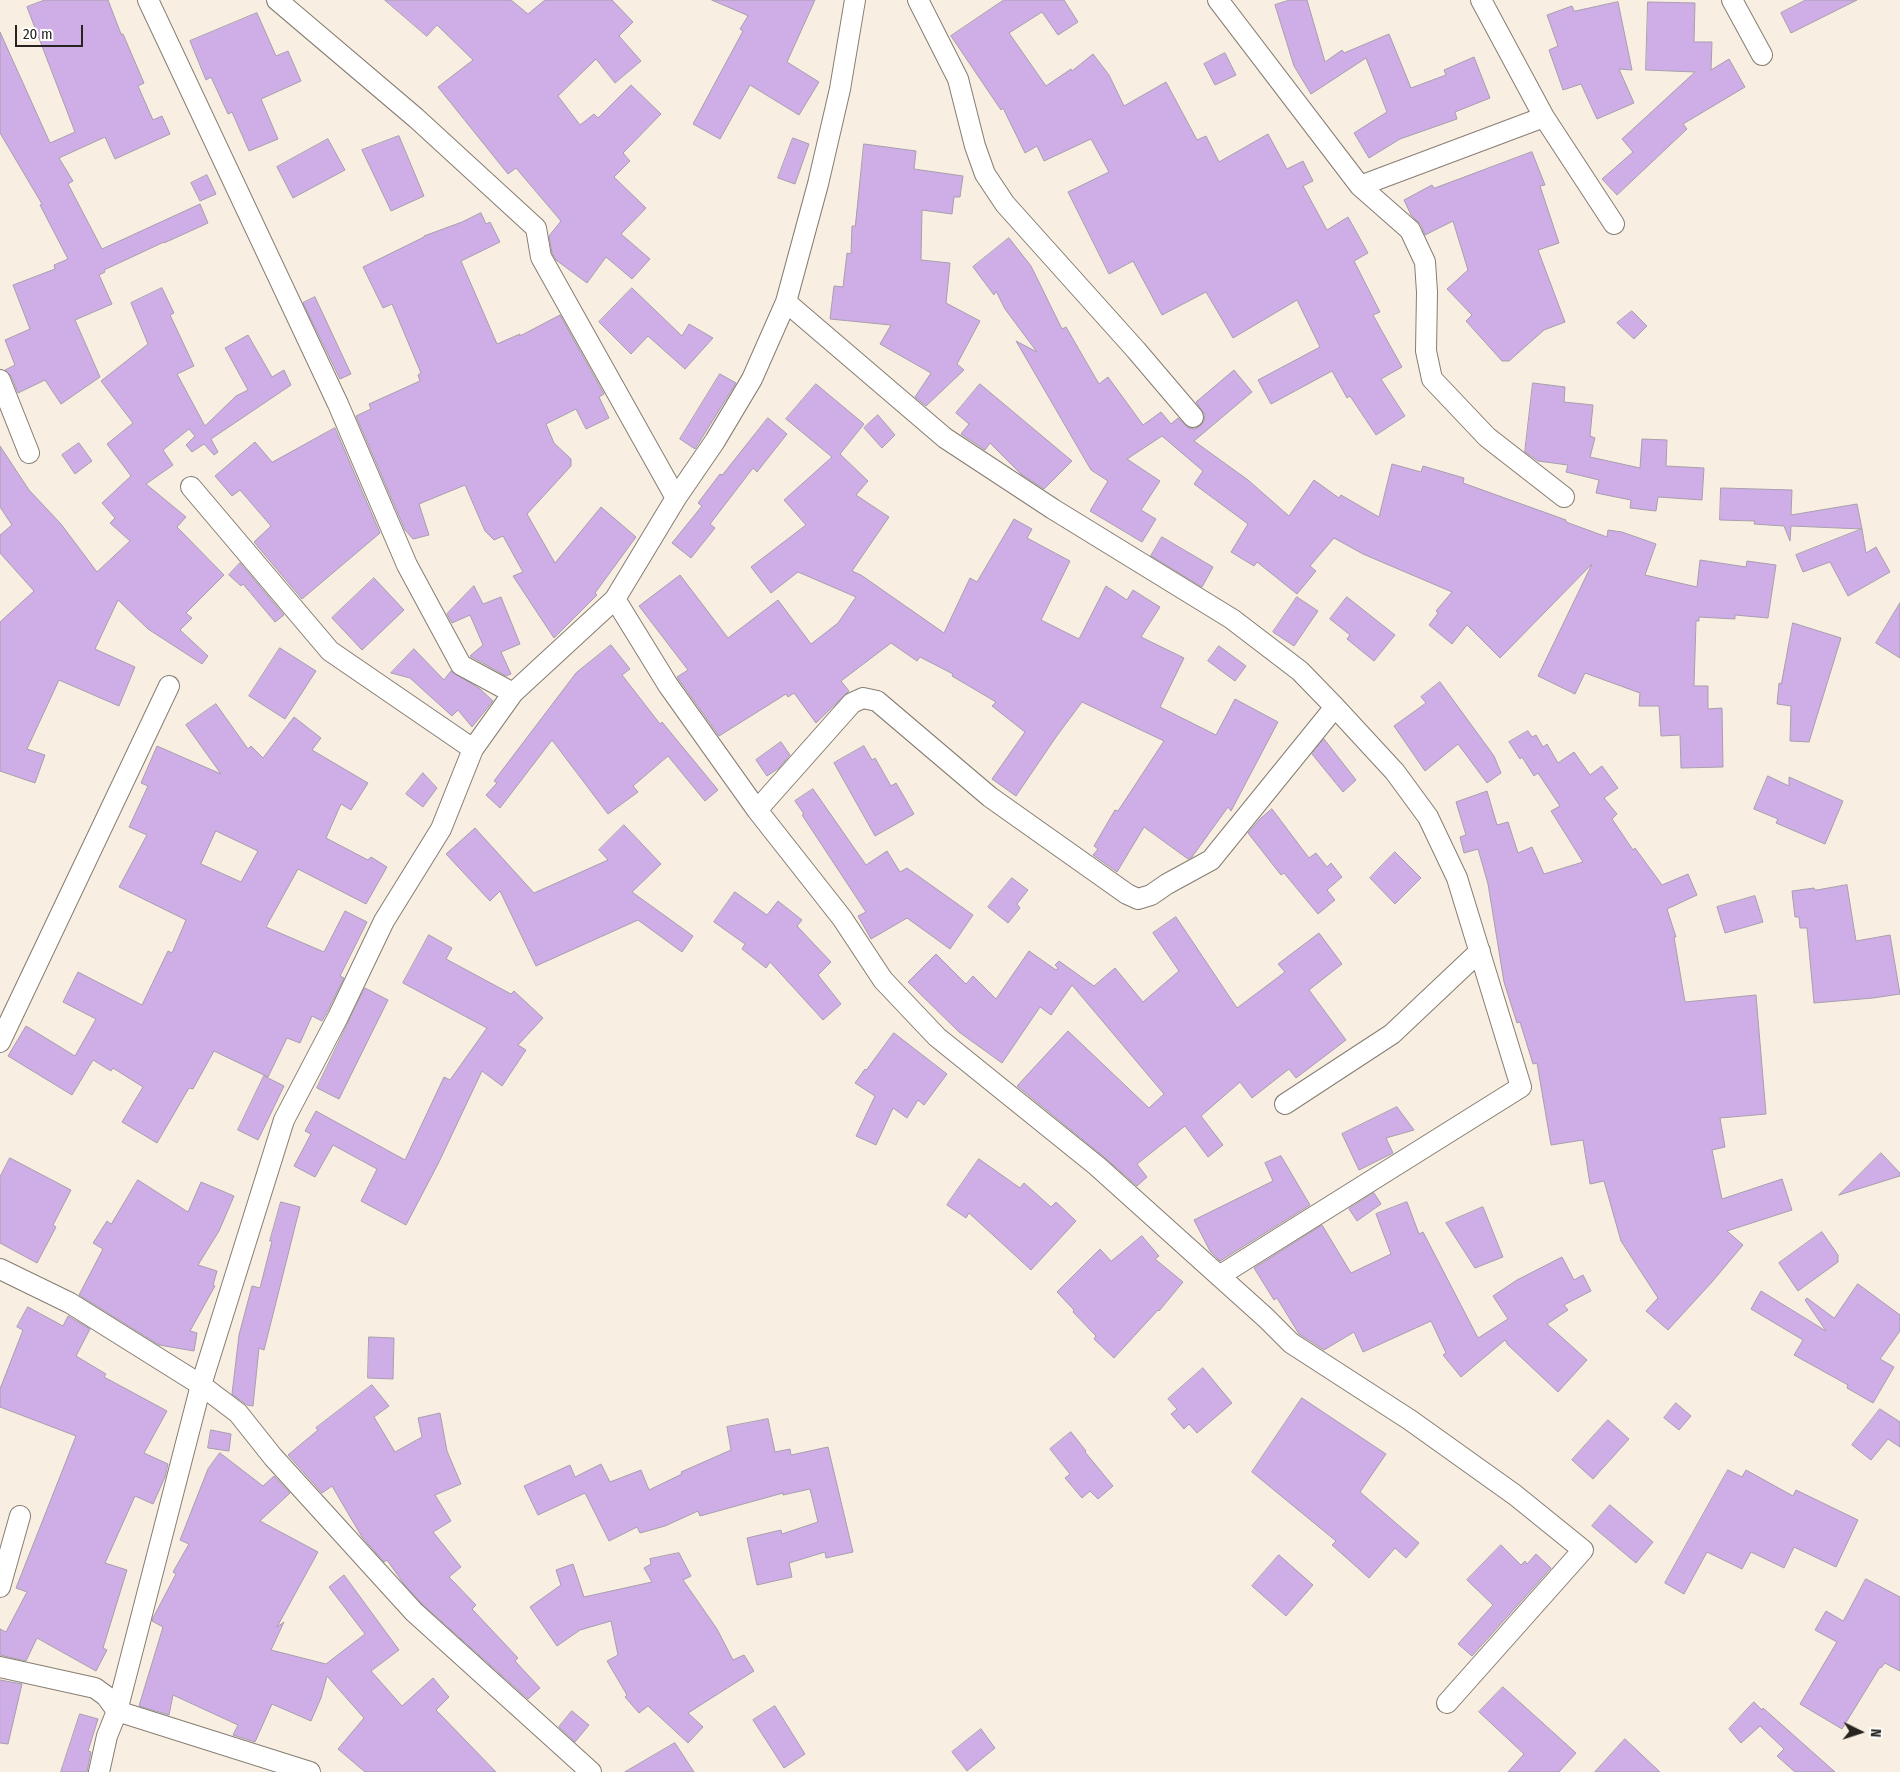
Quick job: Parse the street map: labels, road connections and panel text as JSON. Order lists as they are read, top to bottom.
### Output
{
  "scale_bar": "20 m",
  "north": "right"
}
